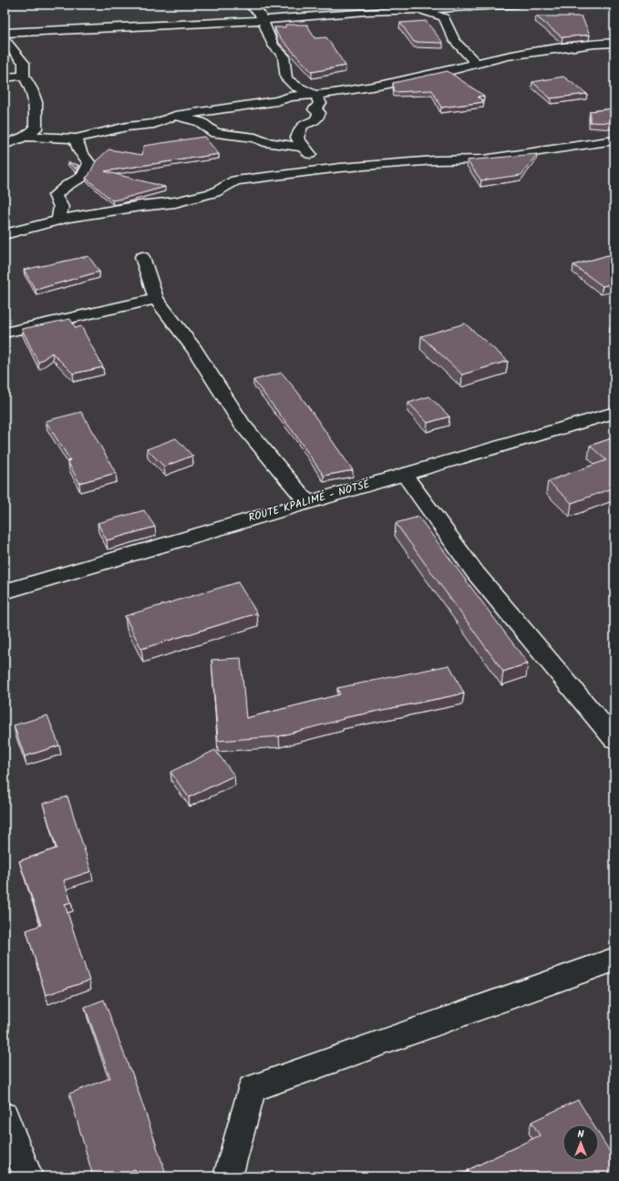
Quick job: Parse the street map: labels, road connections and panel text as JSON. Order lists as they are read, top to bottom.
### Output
{
  "streets": {
    "street": ["ROUTE KPALIMÉ - NOTSÉ"]
  },
  "north": "top"
}
